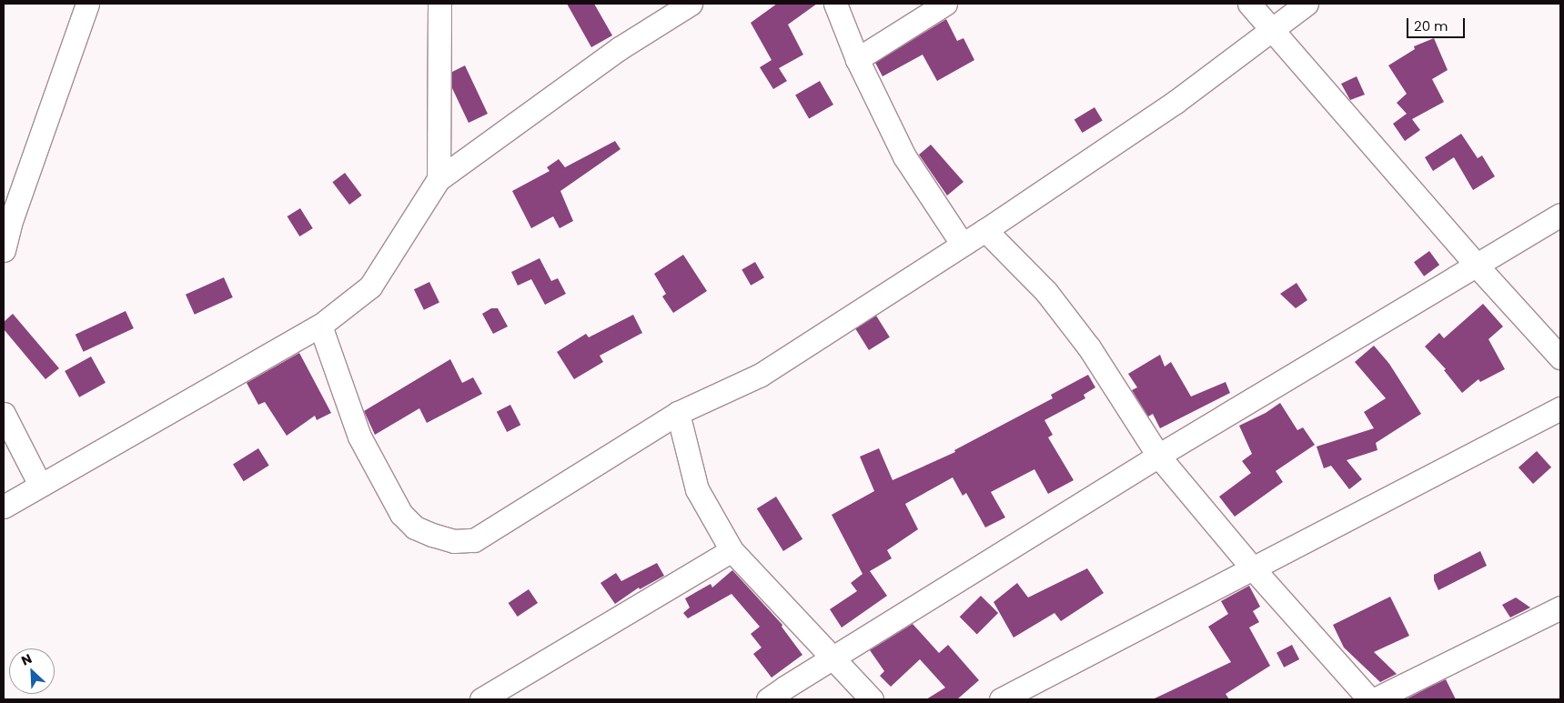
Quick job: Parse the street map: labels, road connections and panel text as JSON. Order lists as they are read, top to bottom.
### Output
{
  "scale_bar": "20 m",
  "north": "top left"
}
